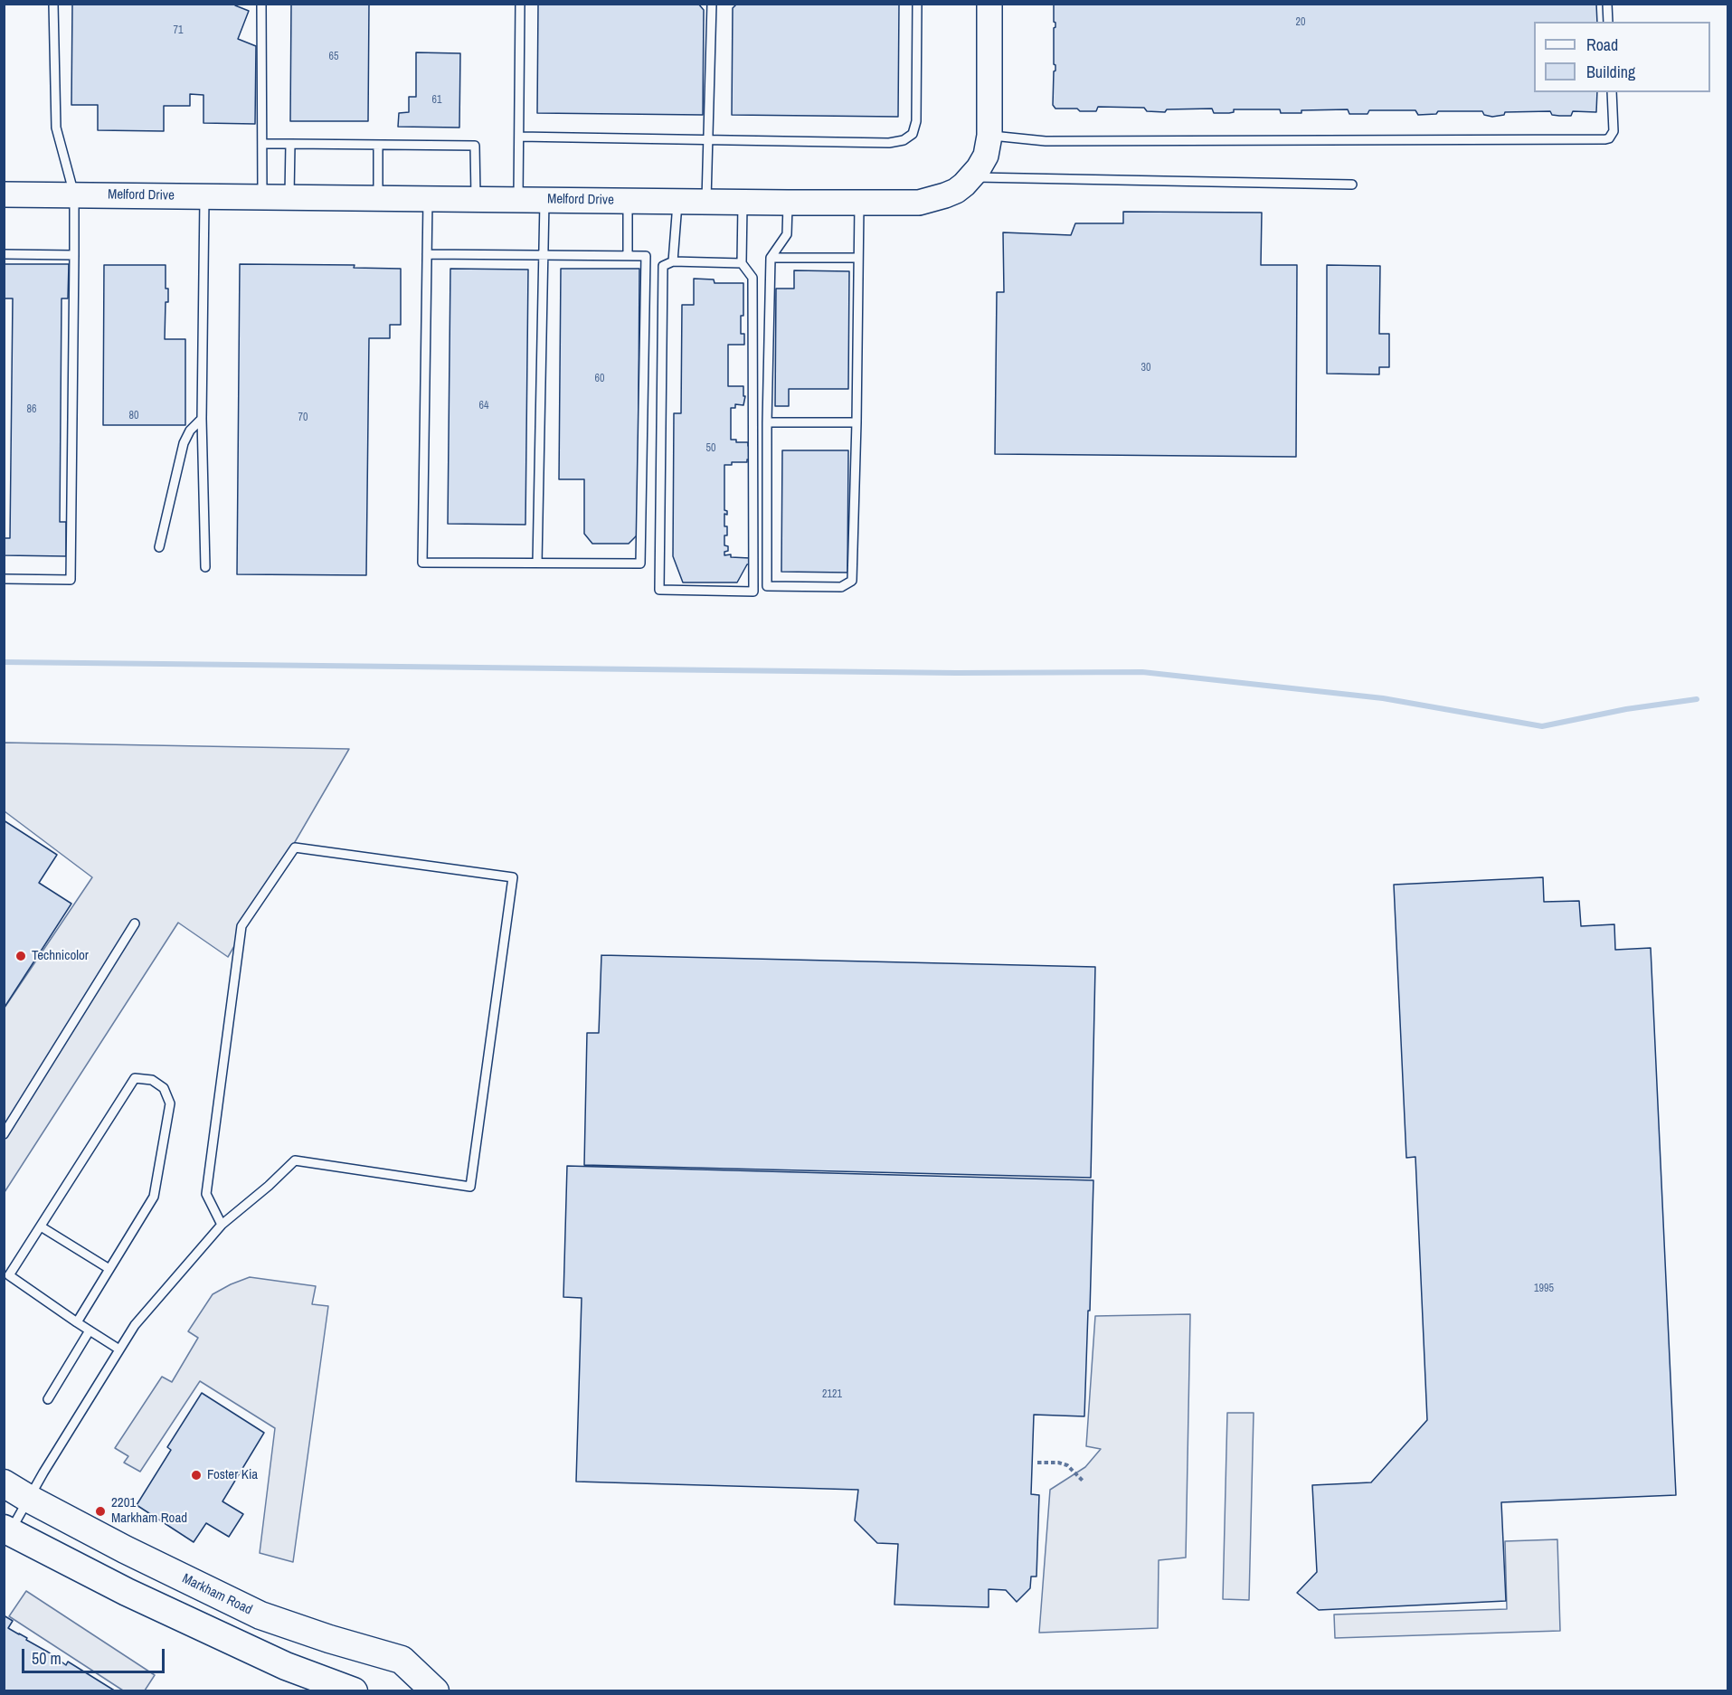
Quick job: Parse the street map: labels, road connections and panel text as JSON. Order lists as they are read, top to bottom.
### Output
{
  "streets": {
    "main road": ["Markham Road"],
    "street": ["Melford Drive"]
  },
  "places": ["Technicolor", "Foster Kia", "2201 Markham Road"],
  "house_numbers": [
    "20",
    "71",
    "65",
    "61",
    "30",
    "60",
    "64",
    "86",
    "80",
    "70",
    "50",
    "1995",
    "2121"
  ],
  "legend": ["Road", "Building"],
  "scale_bar": "50 m"
}
